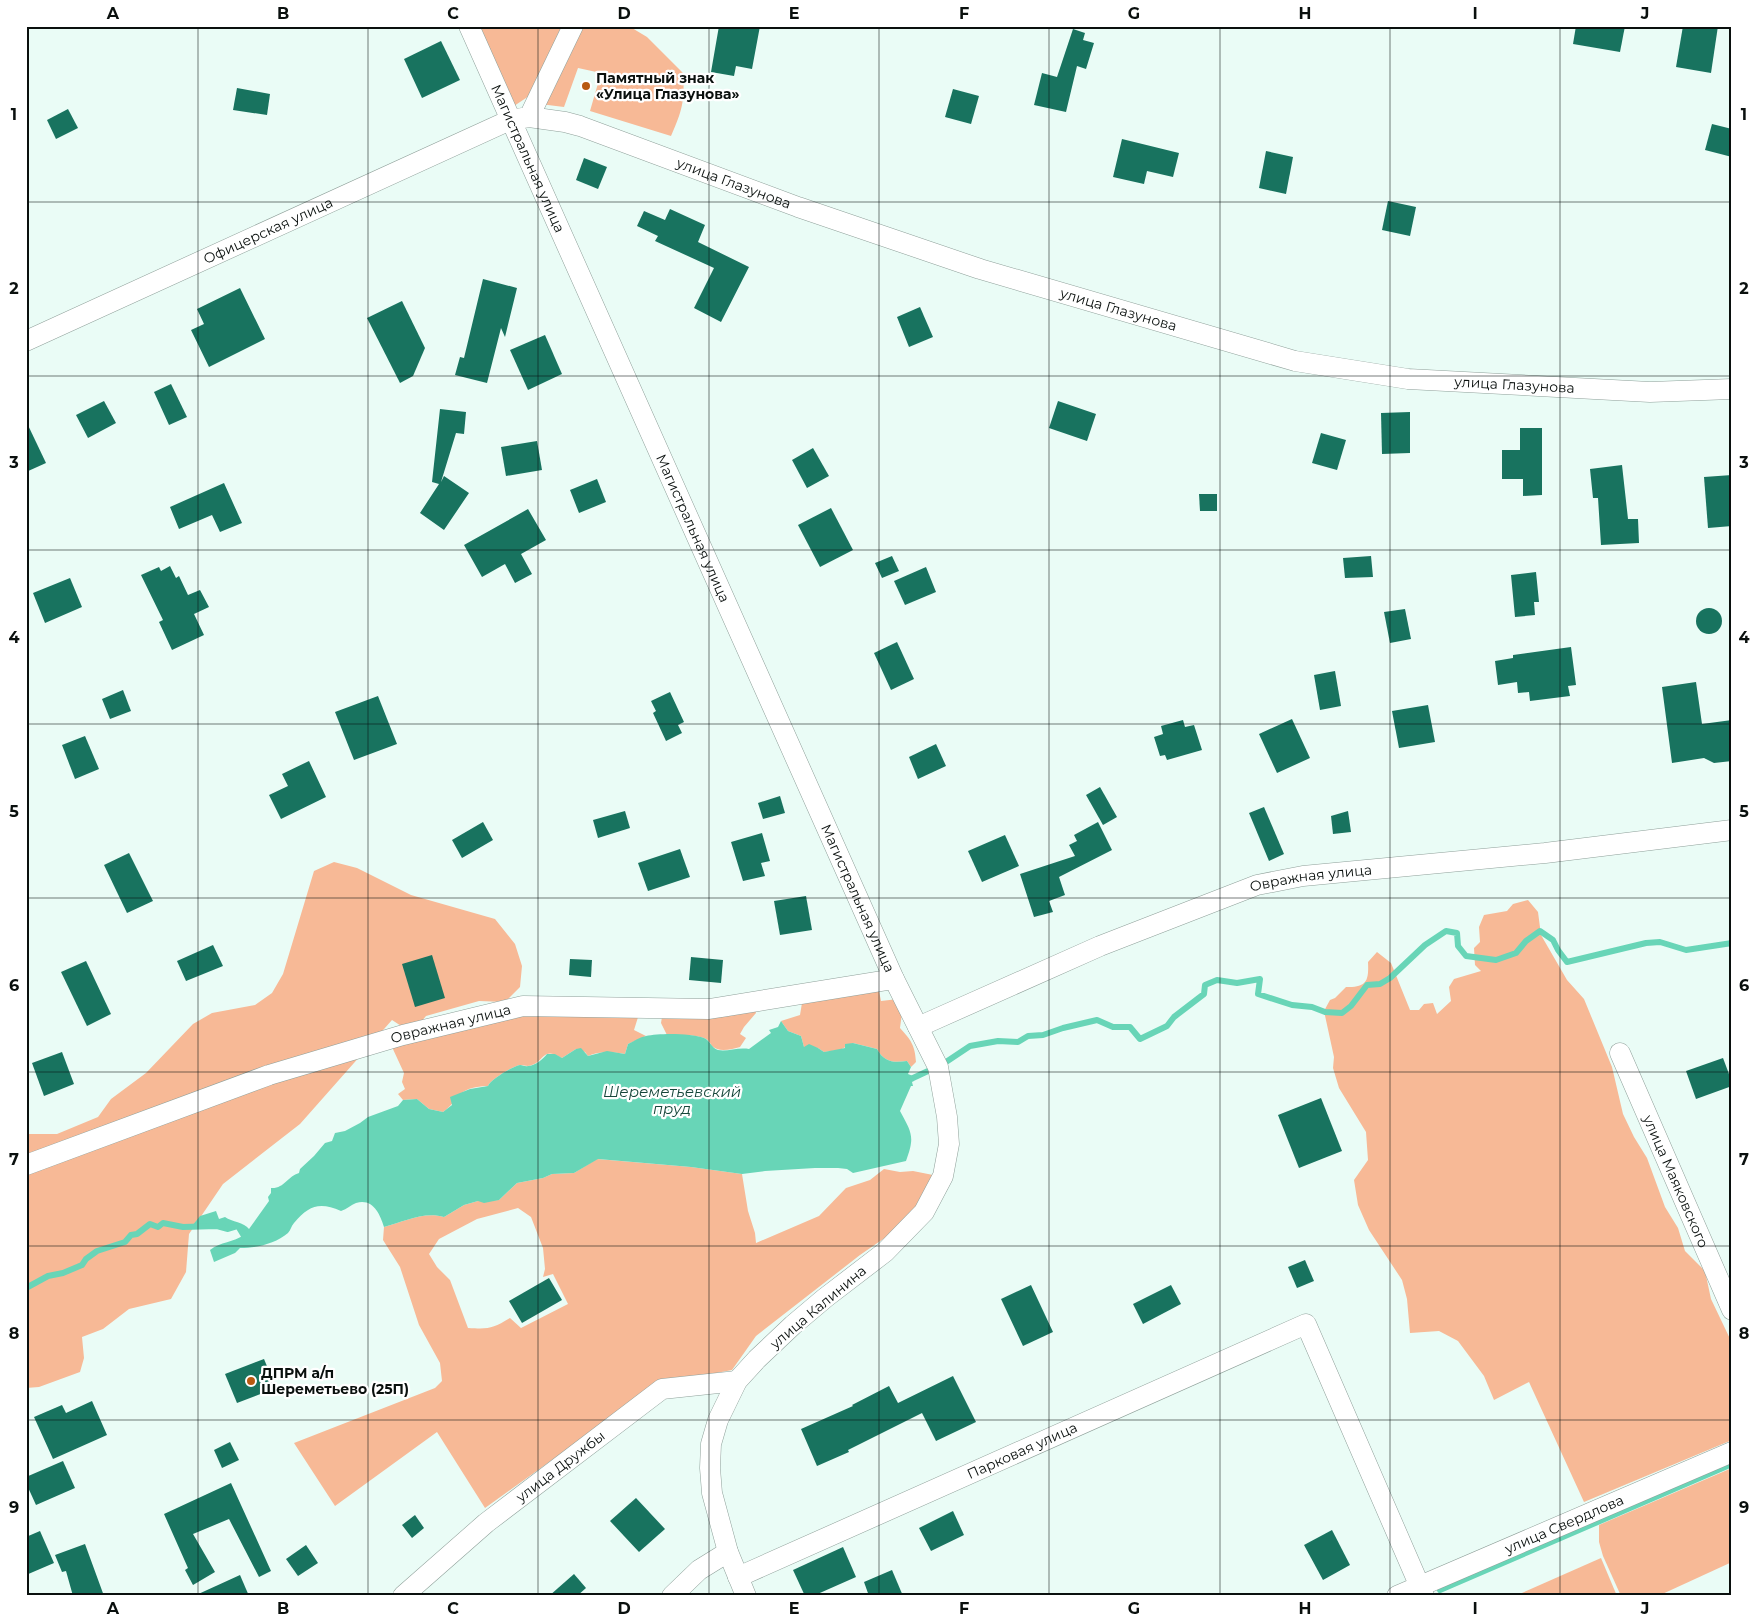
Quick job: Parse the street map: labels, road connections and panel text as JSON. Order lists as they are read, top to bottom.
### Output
{
  "streets": {
    "street": [
      "Магистральная улица",
      "улица Глазунова",
      "Офицерская улица",
      "Овражная улица",
      "улица Маяковского",
      "улица Калинина",
      "Парковая улица",
      "улица Дружбы",
      "улица Свердлова"
    ]
  },
  "crossings": [
    ["Магистральная улица", "улица Глазунова"],
    ["Магистральная улица", "Офицерская улица"],
    ["Магистральная улица", "Овражная улица"],
    ["Магистральная улица", "улица Калинина"],
    ["улица Глазунова", "Офицерская улица"],
    ["Овражная улица", "улица Калинина"],
    ["улица Калинина", "Парковая улица"],
    ["улица Калинина", "улица Дружбы"],
    ["Парковая улица", "улица Свердлова"]
  ],
  "water": ["Шереметьевский пруд"],
  "places": ["Памятный знак «Улица Глазунова»", "ДПРМ а/п Шереметьево (25П)"],
  "grid": {
    "columns": [
      "A",
      "B",
      "C",
      "D",
      "E",
      "F",
      "G",
      "H",
      "I",
      "J"
    ],
    "rows": [
      "1",
      "2",
      "3",
      "4",
      "5",
      "6",
      "7",
      "8",
      "9"
    ]
  }
}
